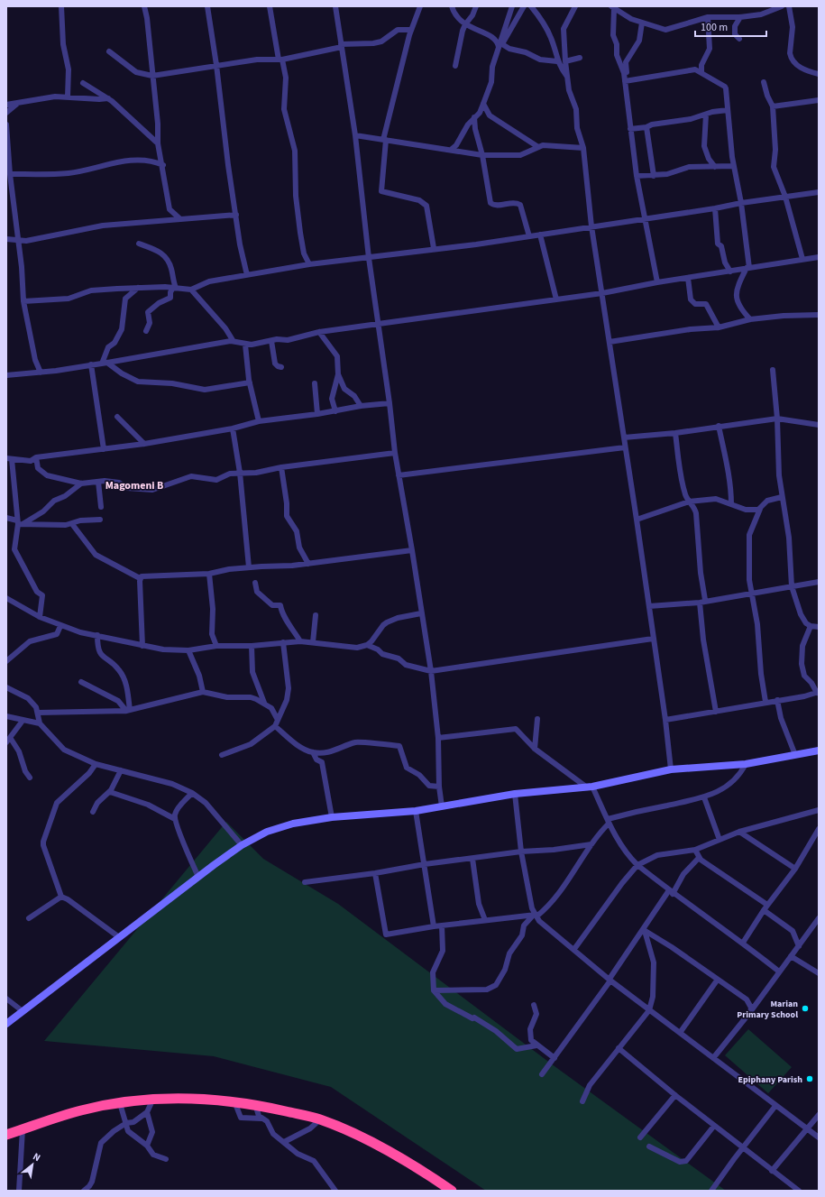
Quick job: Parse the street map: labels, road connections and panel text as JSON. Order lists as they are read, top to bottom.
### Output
{
  "districts": ["Magomeni B"],
  "places": ["Marian Primary School", "Epiphany Parish"],
  "scale_bar": "100 m",
  "north": "top right"
}
